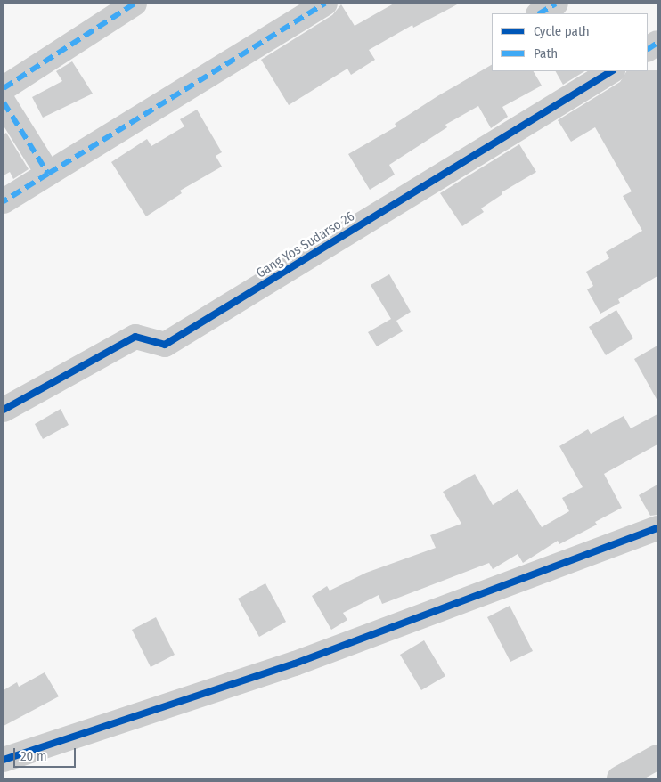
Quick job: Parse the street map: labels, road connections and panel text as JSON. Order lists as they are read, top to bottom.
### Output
{
  "streets": {
    "street": ["Gang Yos Sudarso 26"]
  },
  "legend": ["Cycle path", "Path"],
  "scale_bar": "20 m"
}
